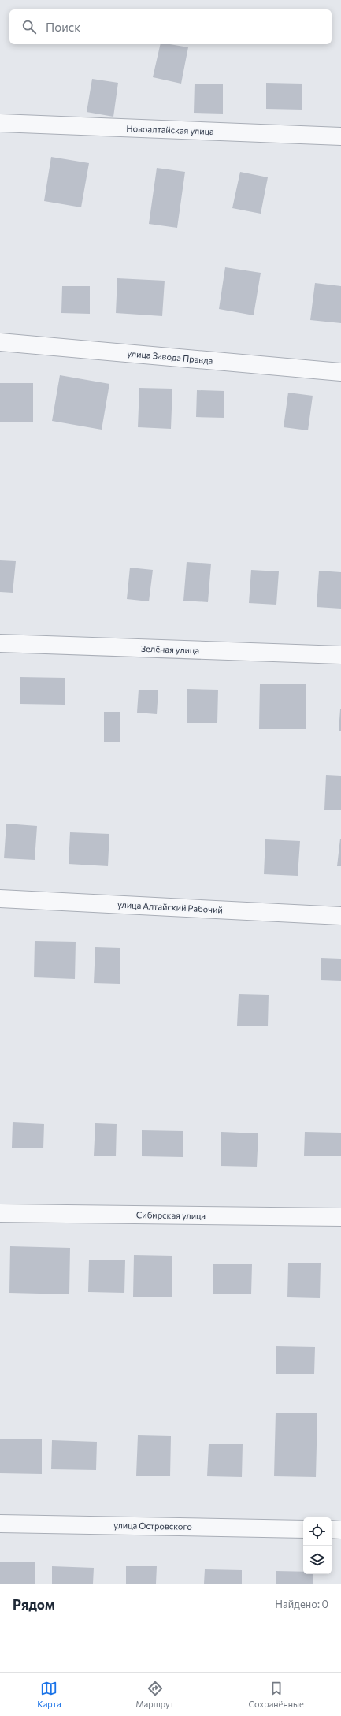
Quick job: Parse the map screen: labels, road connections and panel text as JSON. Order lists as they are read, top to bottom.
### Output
{
  "streets": {
    "street": [
      "Новоалтайская улица",
      "улица Завода Правда",
      "Зелёная улица",
      "улица Алтайский Рабочий",
      "Сибирская улица",
      "улица Островского"
    ]
  },
  "page": {
    "search": "Поиск",
    "heading": ["Рядом", "Найдено: 0"],
    "nav": ["Карта", "Маршрут", "Сохранённые"]
  }
}
